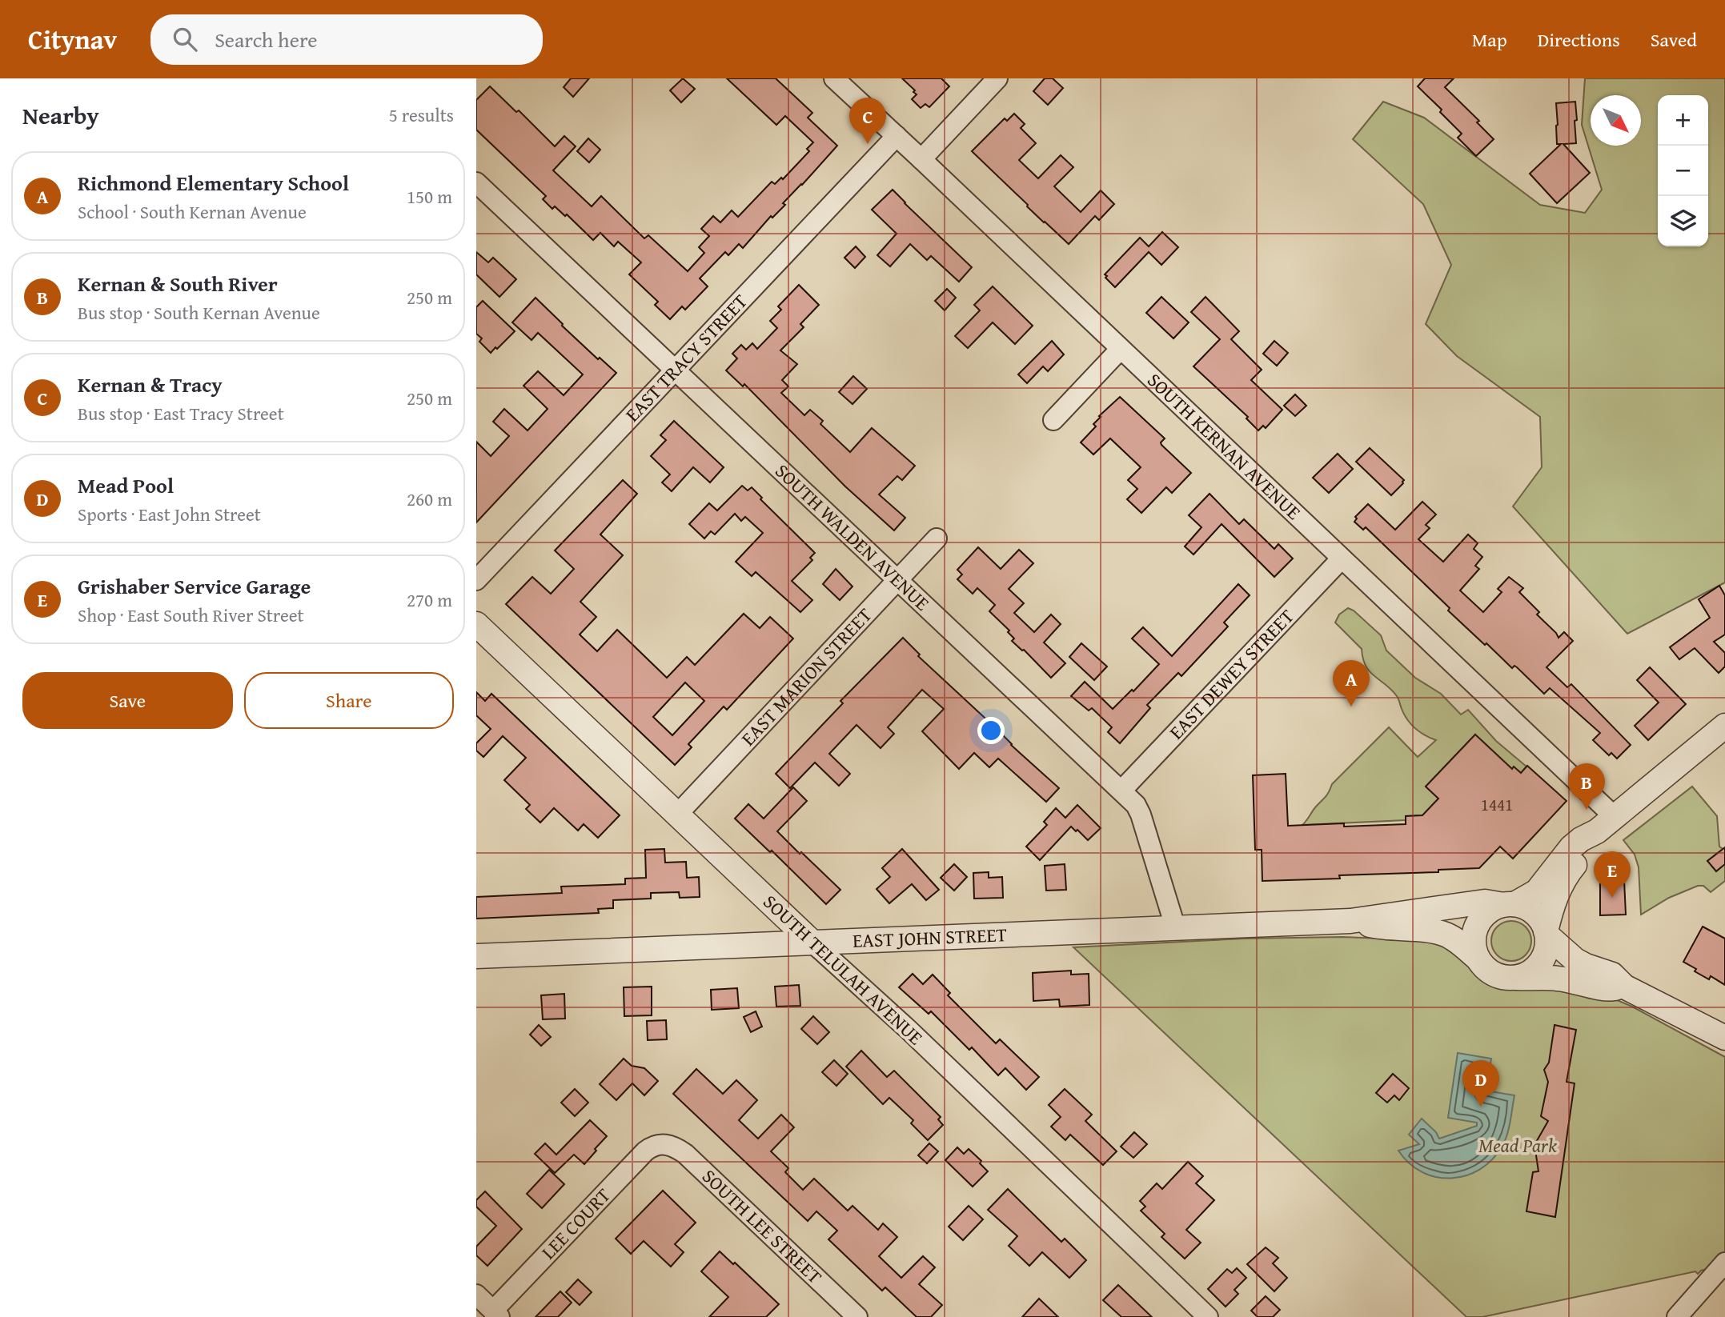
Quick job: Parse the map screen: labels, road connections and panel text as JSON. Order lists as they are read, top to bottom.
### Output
{
  "streets": {
    "street": [
      "EAST TRACY STREET",
      "SOUTH KERNAN AVENUE",
      "SOUTH WALDEN AVENUE",
      "EAST DEWEY STREET",
      "EAST MARION STREET",
      "EAST JOHN STREET",
      "SOUTH TELULAH AVENUE",
      "LEE COURT",
      "SOUTH LEE STREET"
    ]
  },
  "crossings": [
    ["EAST TRACY STREET", "SOUTH KERNAN AVENUE"],
    ["EAST TRACY STREET", "SOUTH WALDEN AVENUE"],
    ["SOUTH KERNAN AVENUE", "EAST DEWEY STREET"],
    ["SOUTH WALDEN AVENUE", "EAST DEWEY STREET"],
    ["SOUTH WALDEN AVENUE", "EAST MARION STREET"],
    ["SOUTH WALDEN AVENUE", "EAST JOHN STREET"],
    ["EAST MARION STREET", "SOUTH TELULAH AVENUE"],
    ["EAST JOHN STREET", "SOUTH TELULAH AVENUE"],
    ["LEE COURT", "SOUTH LEE STREET"]
  ],
  "parks": ["Mead Park"],
  "house_numbers": ["1441"],
  "north": "bottom right",
  "page": {
    "header": "Citynav",
    "search": "Search here",
    "nav": ["Map", "Directions", "Saved"],
    "heading": ["Nearby", "5 results"],
    "map_buttons": ["+", "−"],
    "pins": [
      "C",
      "A",
      "B",
      "E",
      "D"
    ],
    "list": [
      {
        "mark": "A",
        "name": "Richmond Elementary School",
        "note": "School · South Kernan Avenue",
        "value": "150 m"
      },
      {
        "mark": "B",
        "name": "Kernan & South River",
        "note": "Bus stop · South Kernan Avenue",
        "value": "250 m"
      },
      {
        "mark": "C",
        "name": "Kernan & Tracy",
        "note": "Bus stop · East Tracy Street",
        "value": "250 m"
      },
      {
        "mark": "D",
        "name": "Mead Pool",
        "note": "Sports · East John Street",
        "value": "260 m"
      },
      {
        "mark": "E",
        "name": "Grishaber Service Garage",
        "note": "Shop · East South River Street",
        "value": "270 m"
      }
    ],
    "buttons": ["Save", "Share"]
  }
}
